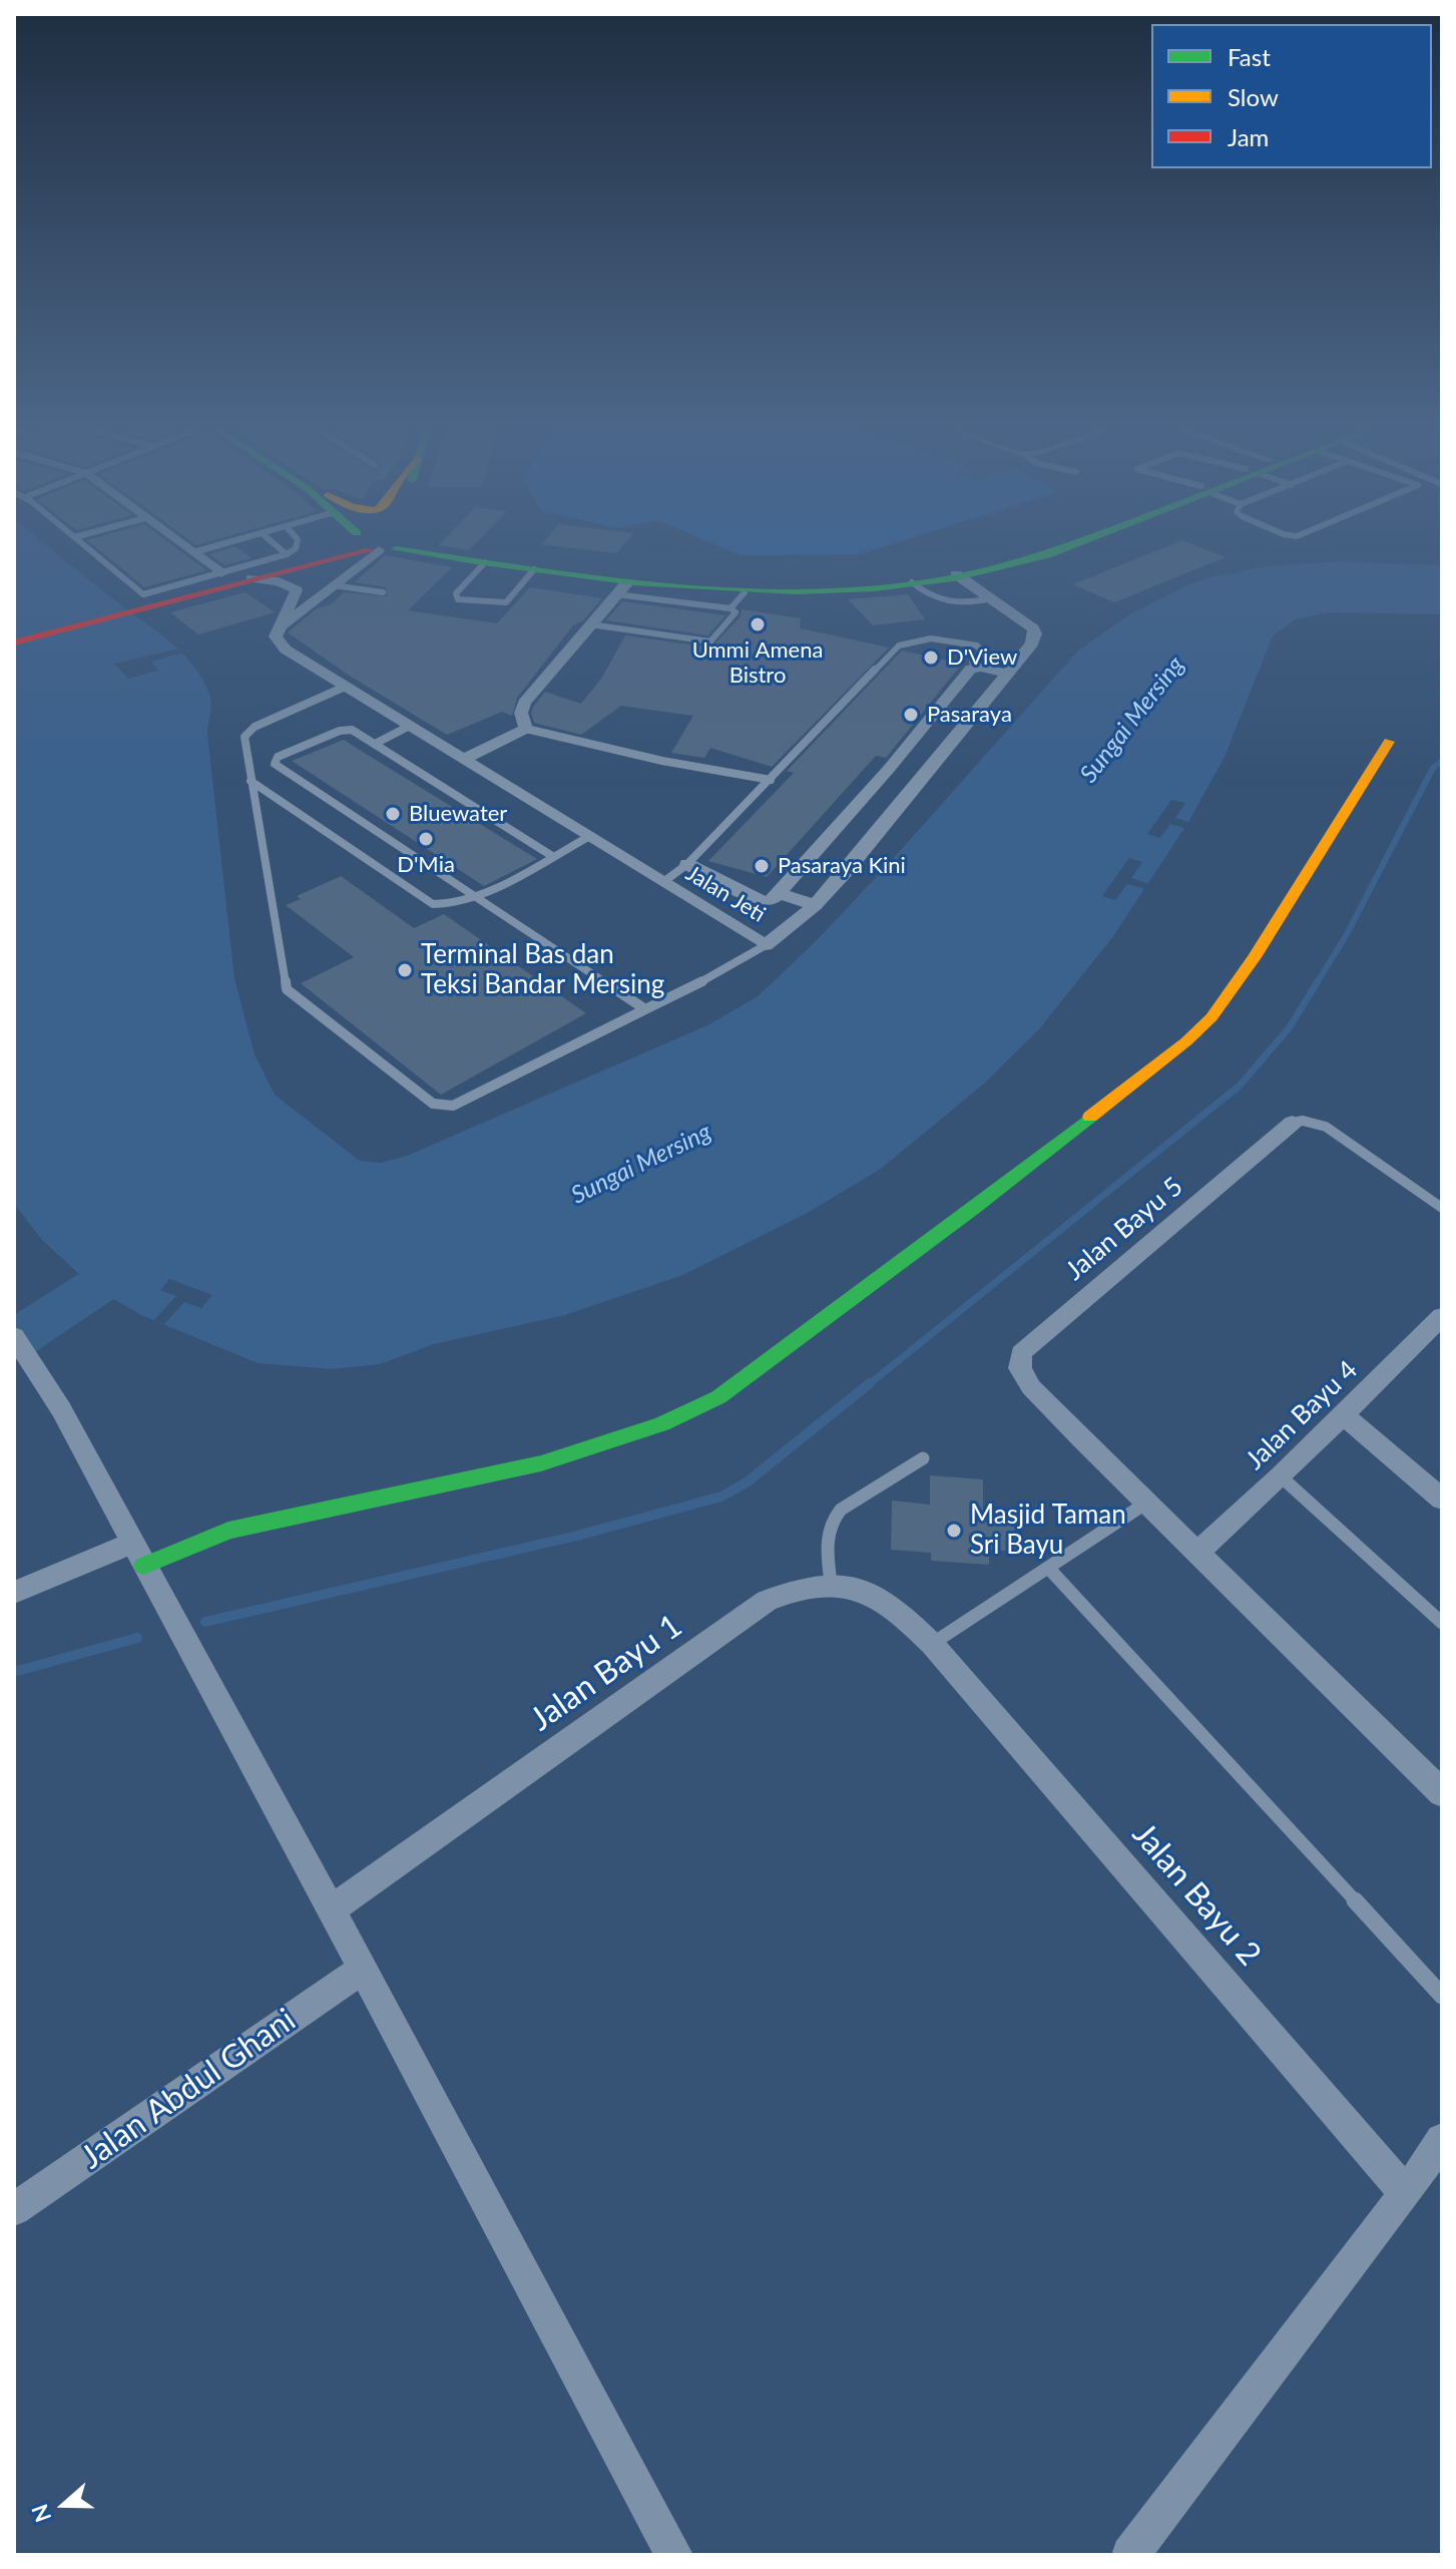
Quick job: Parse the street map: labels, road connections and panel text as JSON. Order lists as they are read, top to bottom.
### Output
{
  "streets": {
    "street": [
      "Jalan Jeti",
      "Jalan Bayu 5",
      "Jalan Bayu 4",
      "Jalan Bayu 1",
      "Jalan Bayu 2",
      "Jalan Abdul Ghani"
    ]
  },
  "crossings": [
    ["Jalan Bayu 1", "Jalan Bayu 2"]
  ],
  "water": ["Sungai Mersing"],
  "places": [
    "Ummi Amena Bistro",
    "D'View",
    "Pasaraya",
    "Bluewater",
    "D'Mia",
    "Pasaraya Kini",
    "Terminal Bas dan Teksi Bandar Mersing",
    "Masjid Taman Sri Bayu"
  ],
  "legend": ["Fast", "Slow", "Jam"],
  "north": "left"
}
